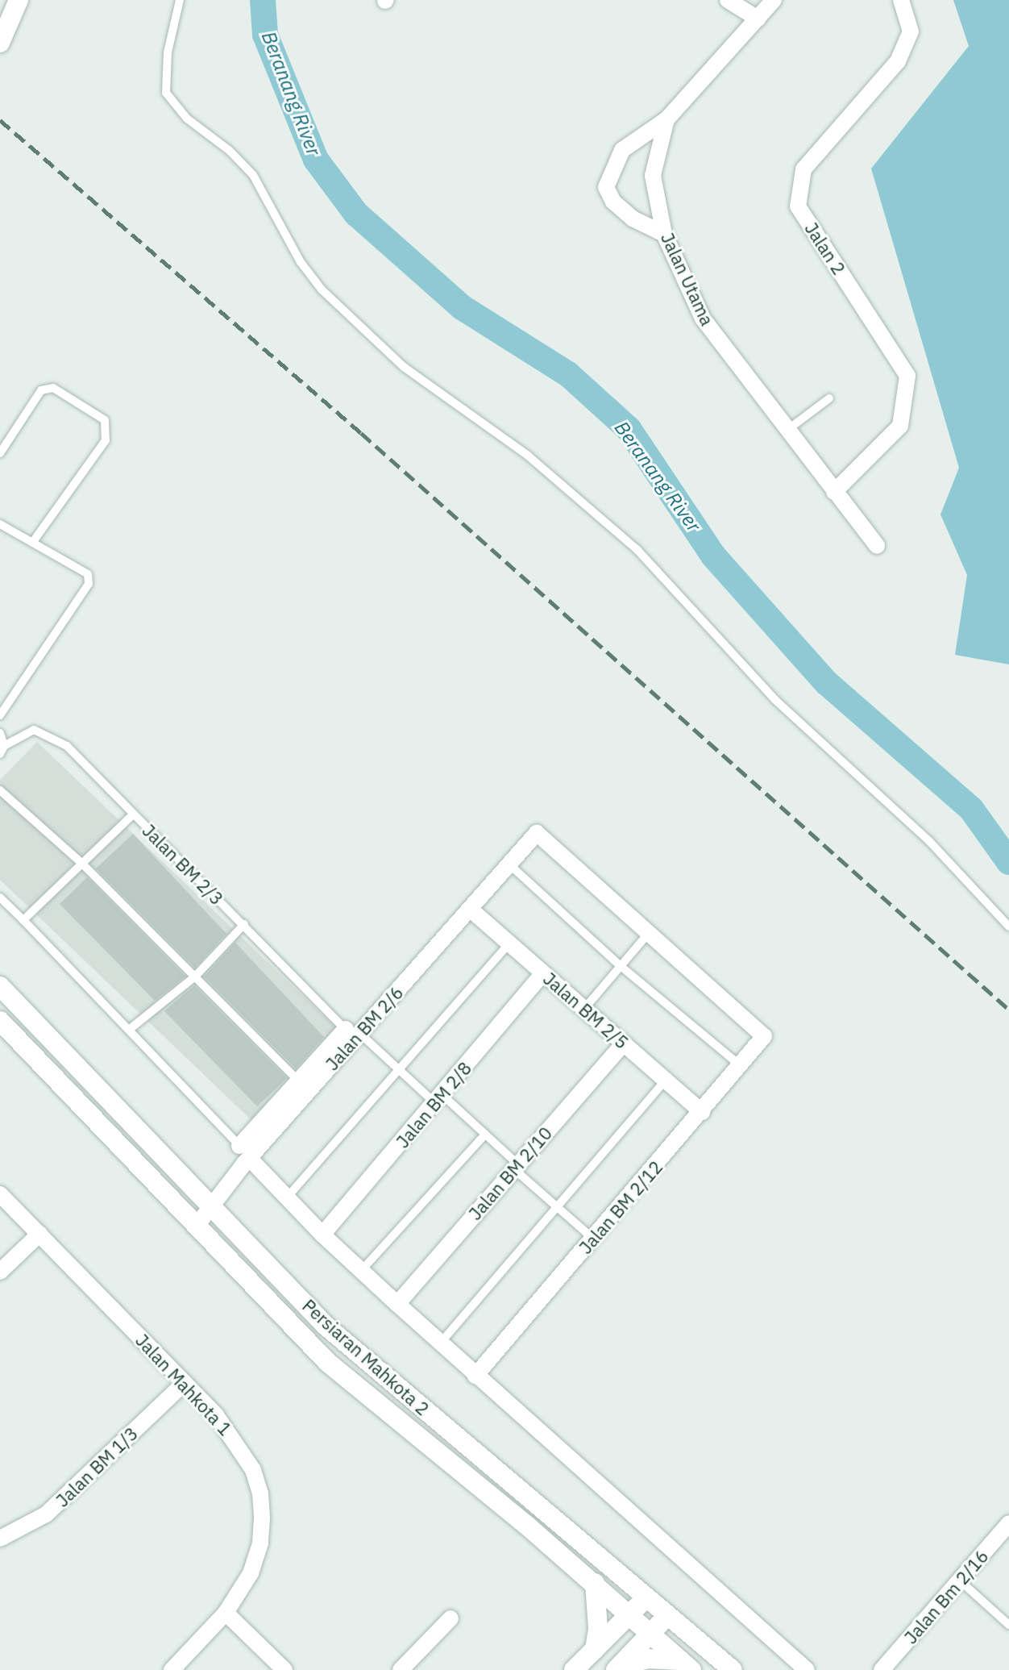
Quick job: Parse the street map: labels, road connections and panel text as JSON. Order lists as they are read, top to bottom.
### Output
{
  "streets": {
    "main road": ["Persiaran Mahkota 2"],
    "street": [
      "Jalan 2",
      "Jalan Utama",
      "Jalan BM 2/5",
      "Jalan BM 2/6",
      "Jalan BM 2/8",
      "Jalan BM 2/10",
      "Jalan BM 2/12",
      "Jalan Mahkota 1",
      "Jalan BM 1/3",
      "Jalan Bm 2/16"
    ],
    "lane": ["Jalan BM 2/3"]
  },
  "crossings": [
    ["Jalan 2", "Jalan Utama"],
    ["Jalan BM 2/3", "Jalan BM 2/6"],
    ["Jalan BM 2/3", "Jalan BM 2/8"],
    ["Jalan BM 2/3", "Jalan BM 2/10"],
    ["Jalan BM 2/3", "Jalan BM 2/12"],
    ["Jalan BM 2/5", "Jalan BM 2/6"],
    ["Jalan BM 2/5", "Jalan BM 2/8"],
    ["Jalan BM 2/5", "Jalan BM 2/10"],
    ["Jalan BM 2/5", "Jalan BM 2/12"],
    ["Jalan BM 2/6", "Jalan BM 2/12"],
    ["Jalan BM 2/6", "Persiaran Mahkota 2"],
    ["Jalan Mahkota 1", "Jalan BM 1/3"]
  ],
  "water": ["Beranang River"]
}
